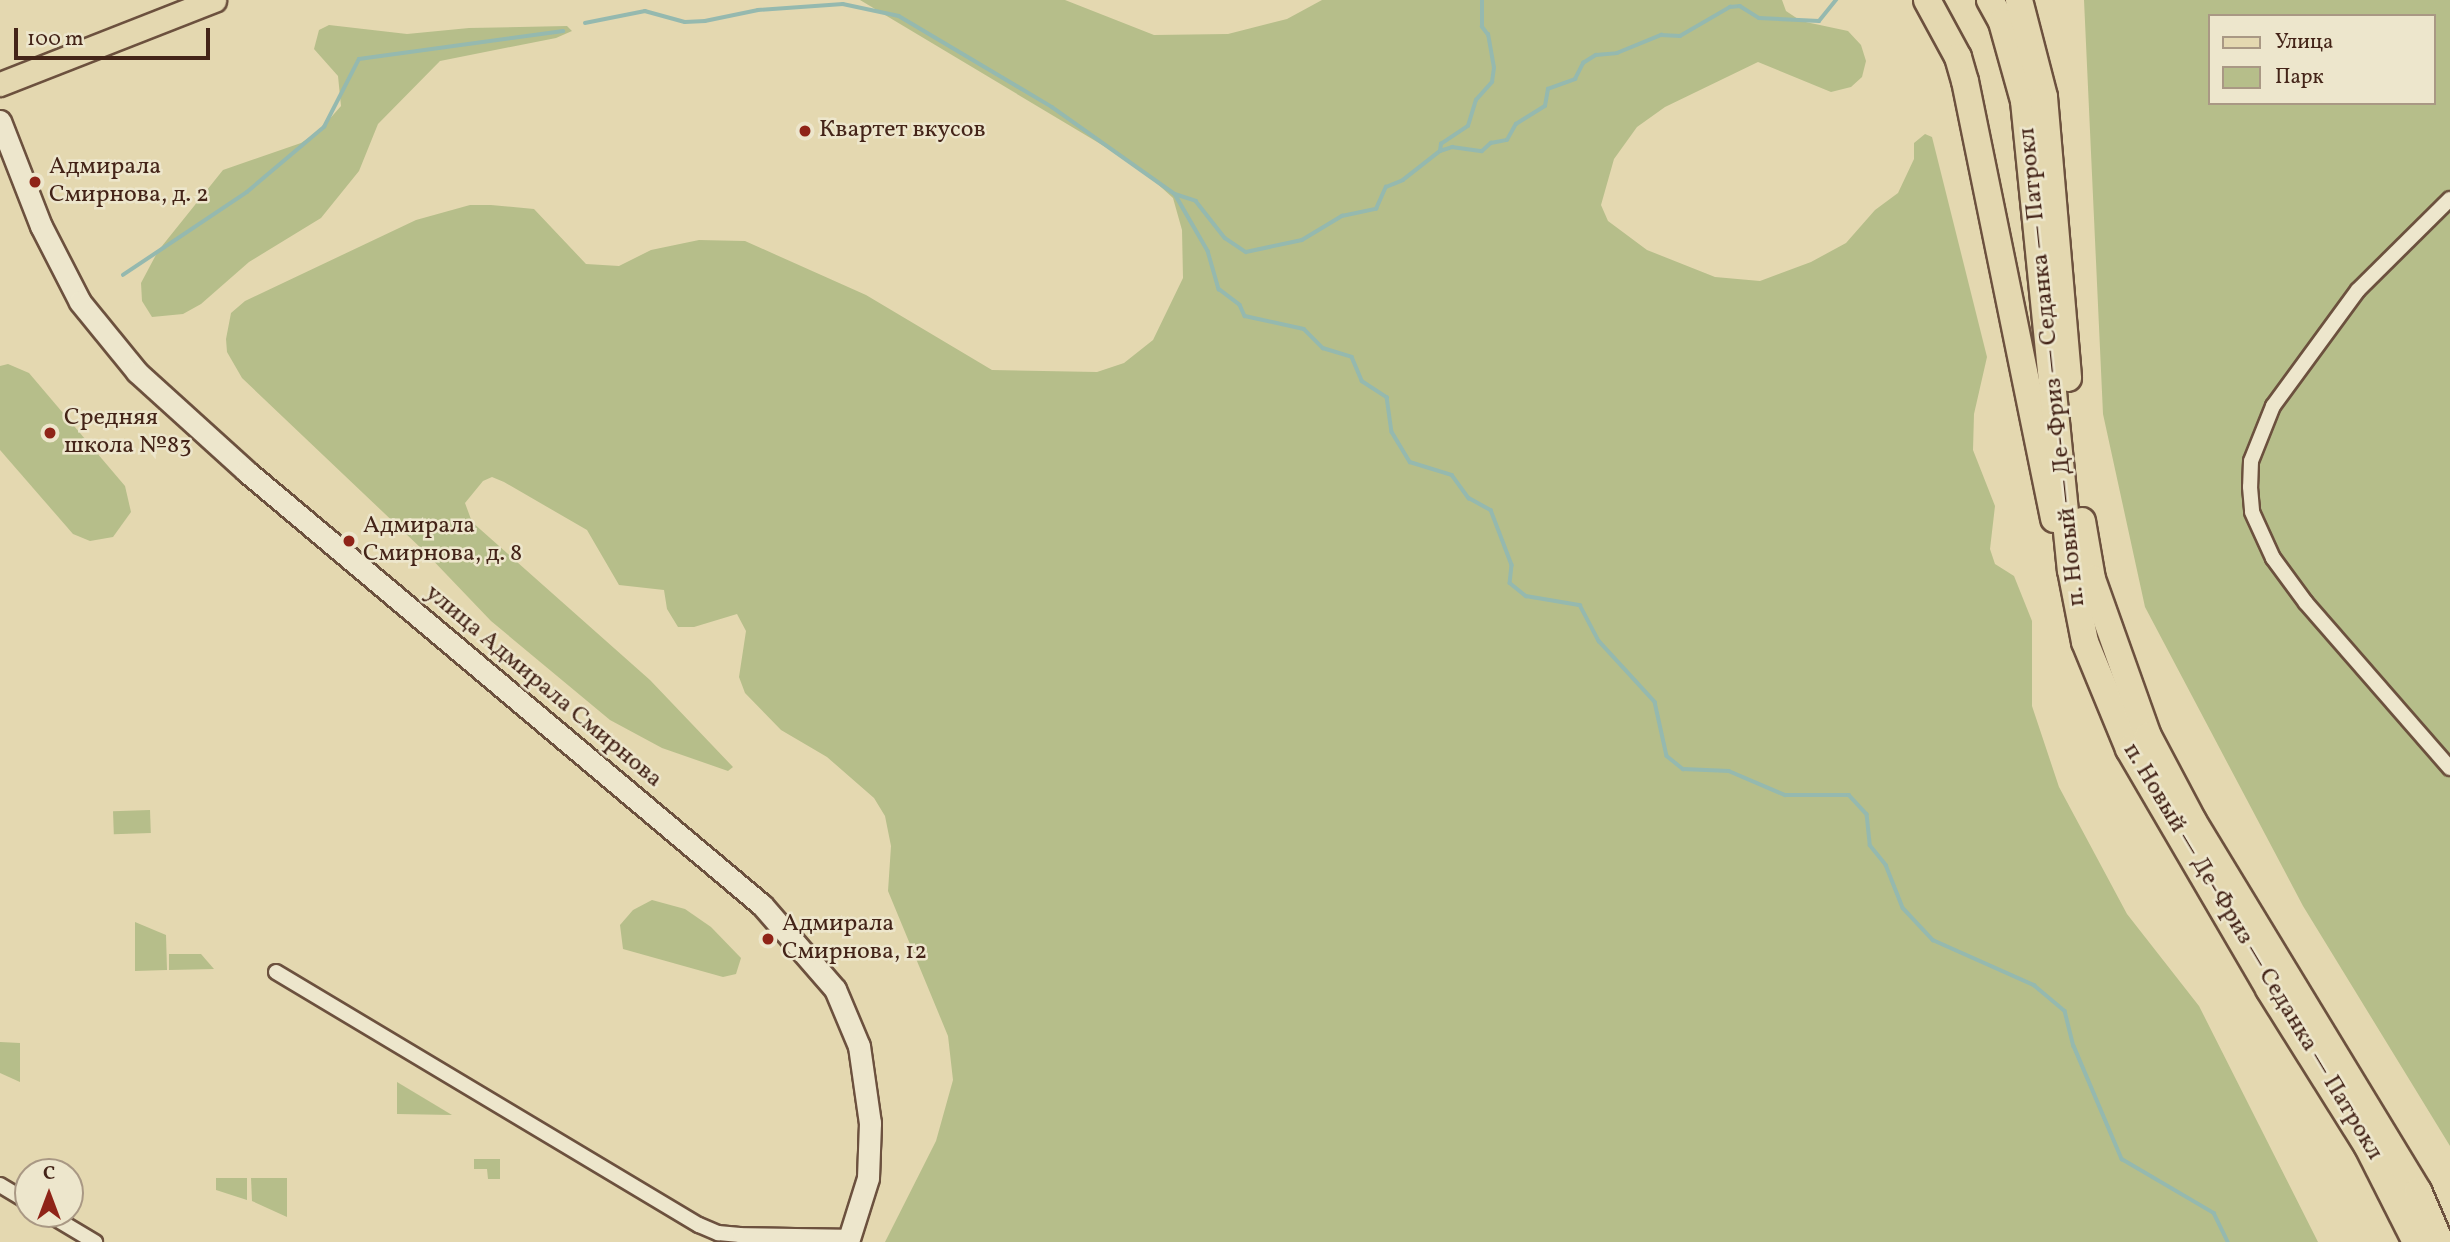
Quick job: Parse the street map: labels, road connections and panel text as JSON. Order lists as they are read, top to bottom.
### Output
{
  "streets": {
    "highway": ["п. Новый — Де-Фриз — Седанка — Патрокл"],
    "street": ["улица Адмирала Смирнова"]
  },
  "places": [
    "Квартет вкусов",
    "Адмирала Смирнова, д. 2",
    "Средняя школа №83",
    "Адмирала Смирнова, д. 8",
    "Адмирала Смирнова, 12"
  ],
  "legend": ["Улица", "Парк"],
  "scale_bar": "100 m",
  "north": "top"
}
